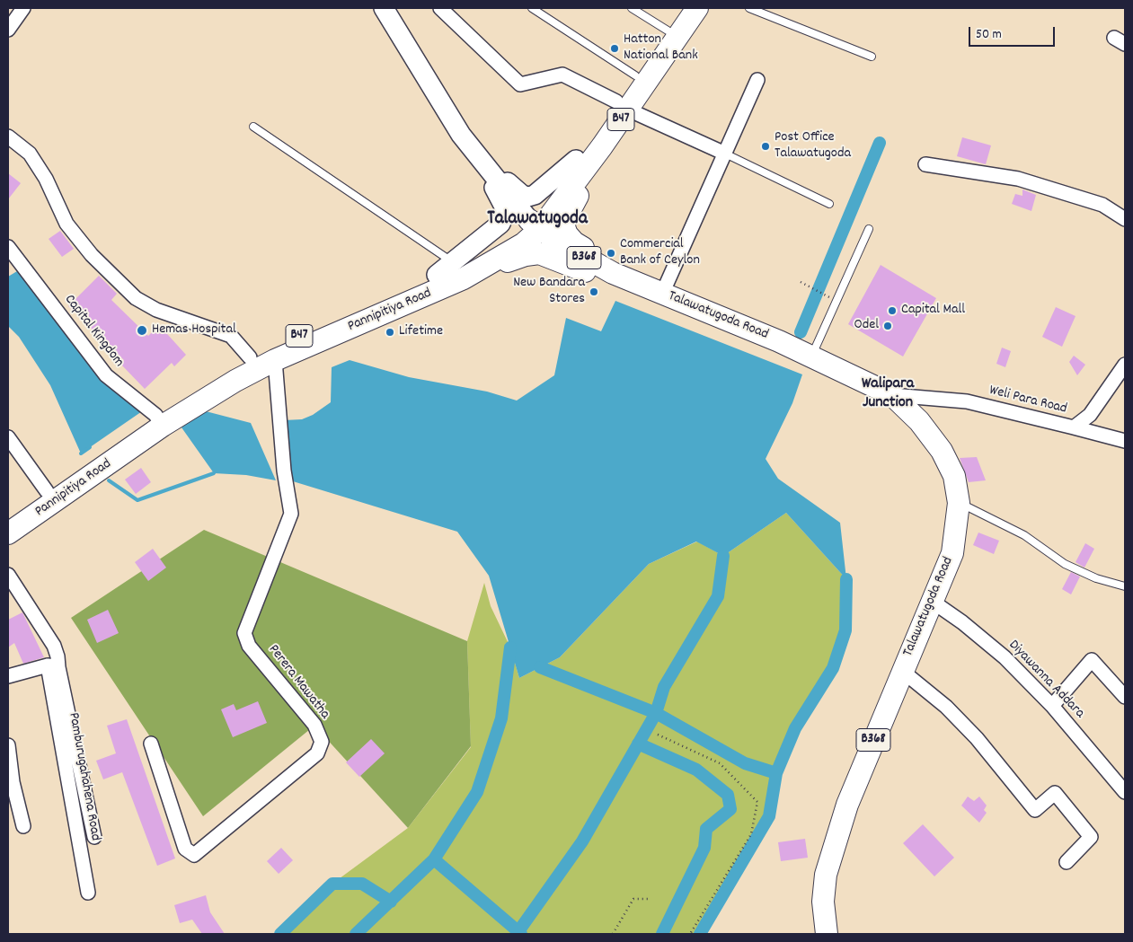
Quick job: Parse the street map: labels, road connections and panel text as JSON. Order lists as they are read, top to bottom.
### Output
{
  "streets": {
    "main road": [
      "B47",
      "B368",
      "Pannipitiya Road",
      "Talawatugoda Road"
    ],
    "street": [
      "Capital Kingdom",
      "Weli Para Road",
      "Diyawanna Addara",
      "Perera Mawatha",
      "Pamburugahahena Road"
    ]
  },
  "crossings": [
    ["Pannipitiya Road", "Talawatugoda Road"],
    ["Pannipitiya Road", "Capital Kingdom"],
    ["Pannipitiya Road", "Perera Mawatha"],
    ["Talawatugoda Road", "Weli Para Road"],
    ["Talawatugoda Road", "Diyawanna Addara"]
  ],
  "districts": ["Talawatugoda", "Walipara Junction"],
  "places": [
    "Hatton National Bank",
    "Post Office Talawatugoda",
    "Commercial Bank of Ceylon",
    "New Bandara Stores",
    "Capital Mall",
    "Odel",
    "Hemas Hospital",
    "Lifetime"
  ],
  "scale_bar": "50 m"
}
